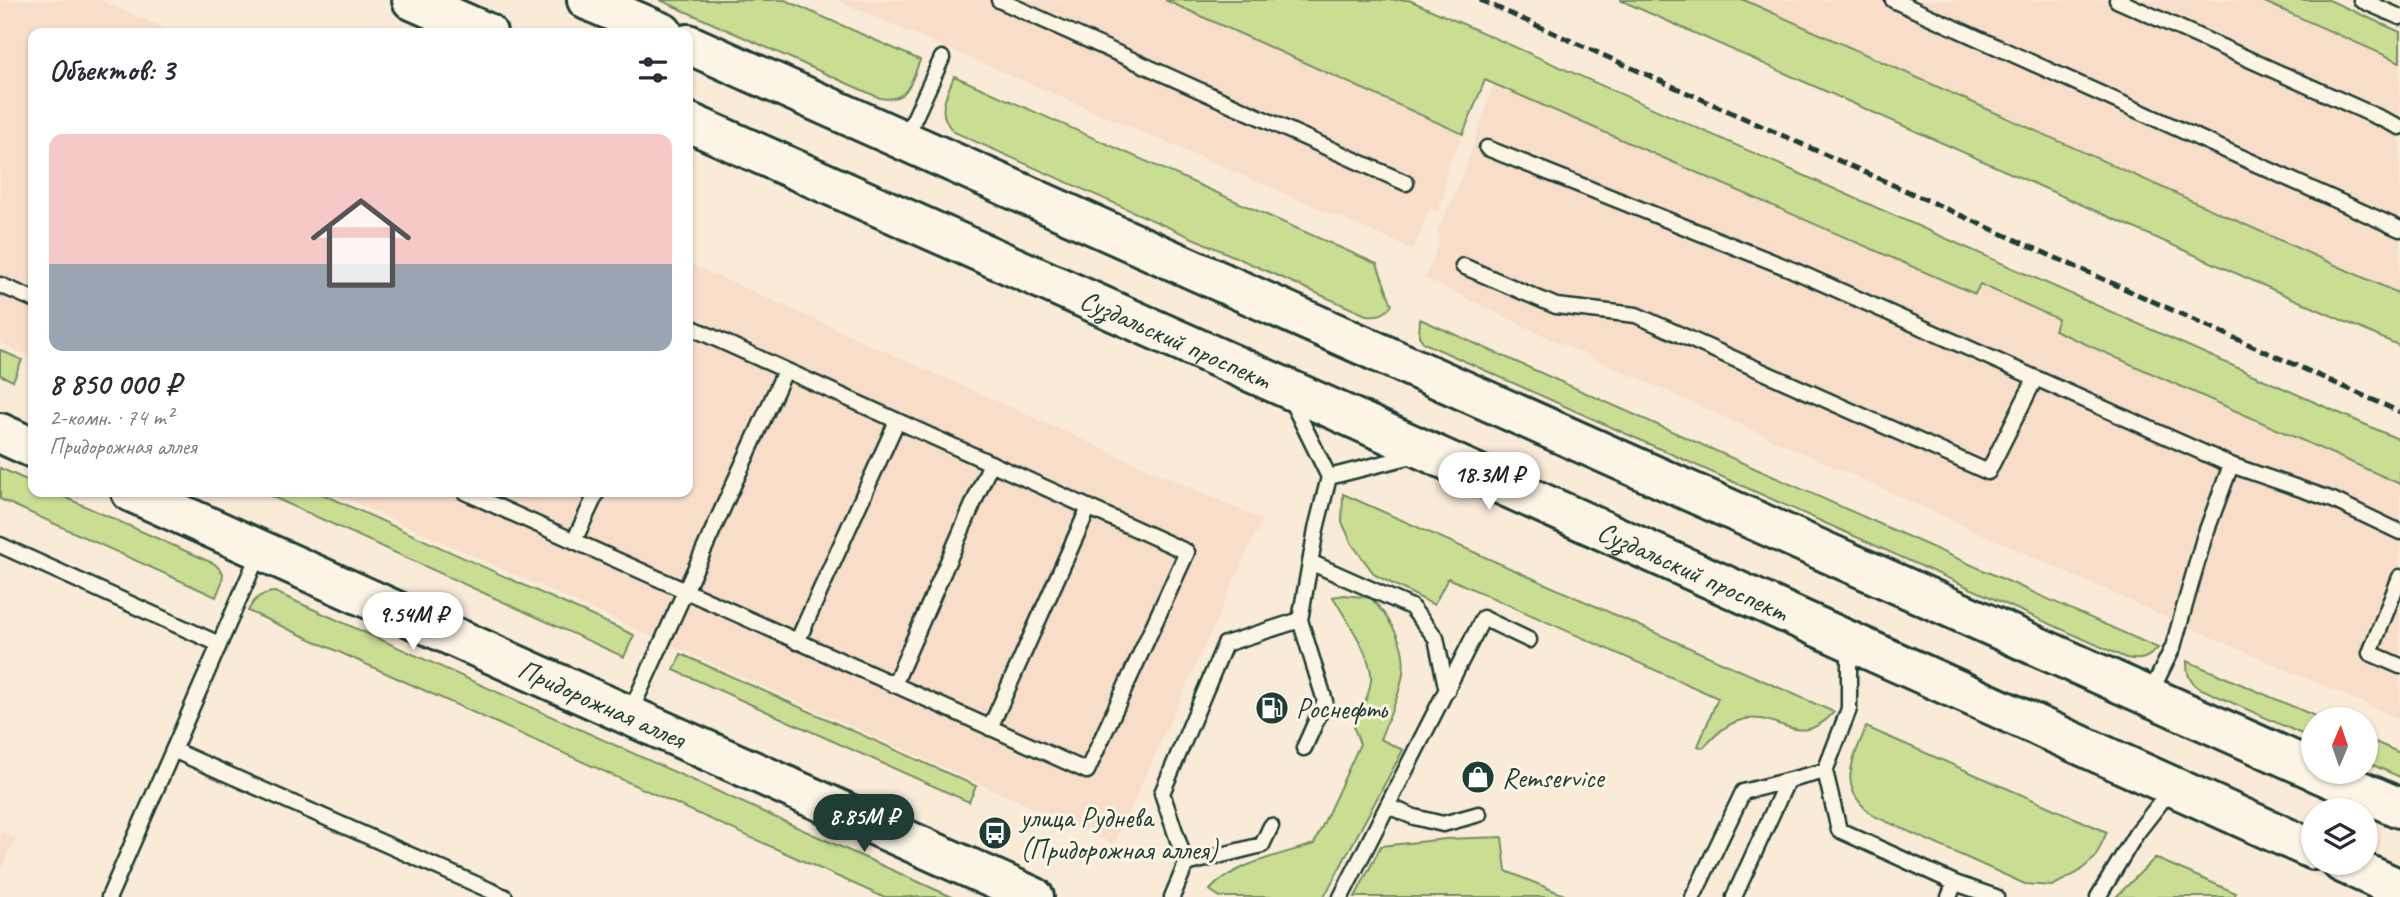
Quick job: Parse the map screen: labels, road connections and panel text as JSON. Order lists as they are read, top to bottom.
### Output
{
  "streets": {
    "main road": ["Суздальский проспект", "Придорожная аллея"]
  },
  "places": {
    "fuel station": ["Роснефть"],
    "shop": ["Remservice"],
    "bus stop": ["улица Руднева (Придорожная аллея)"]
  },
  "north": "top",
  "page": {
    "heading": "Объектов: 3",
    "list": [
      {
        "name": "8 850 000 ₽",
        "note": "2-комн. · 74 m² · Придорожная аллея"
      }
    ],
    "price": ["18.3M ₽", "9.54M ₽", "8.85M ₽"]
  }
}
